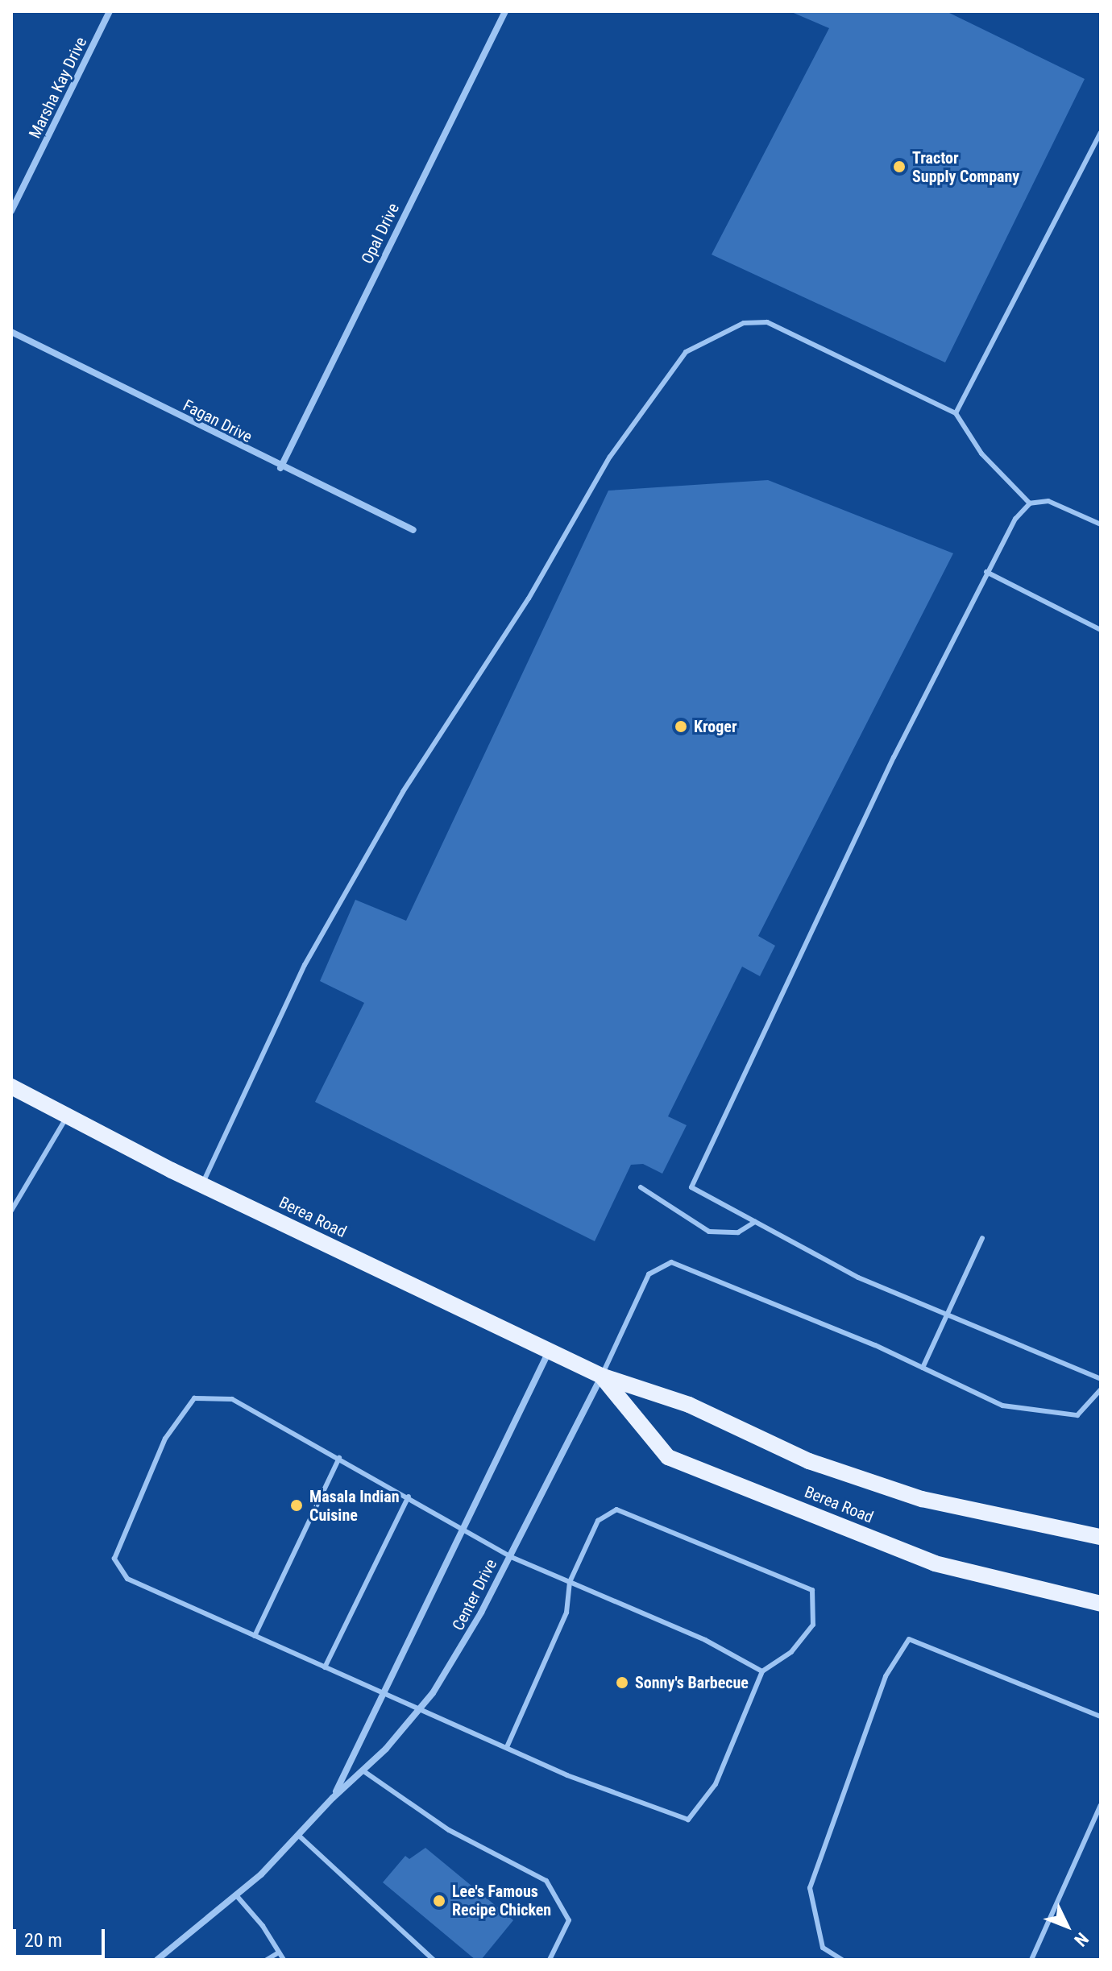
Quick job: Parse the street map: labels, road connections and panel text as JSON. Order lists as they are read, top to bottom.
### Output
{
  "streets": {
    "main road": ["Berea Road"],
    "street": [
      "Marsha Kay Drive",
      "Opal Drive",
      "Fagan Drive",
      "Center Drive"
    ]
  },
  "crossings": [
    ["Opal Drive", "Fagan Drive"],
    ["Berea Road", "Center Drive"]
  ],
  "places": [
    "Tractor Supply Company",
    "Kroger",
    "Masala Indian Cuisine",
    "Sonny's Barbecue",
    "Lee's Famous Recipe Chicken"
  ],
  "scale_bar": "20 m",
  "north": "bottom right"
}
